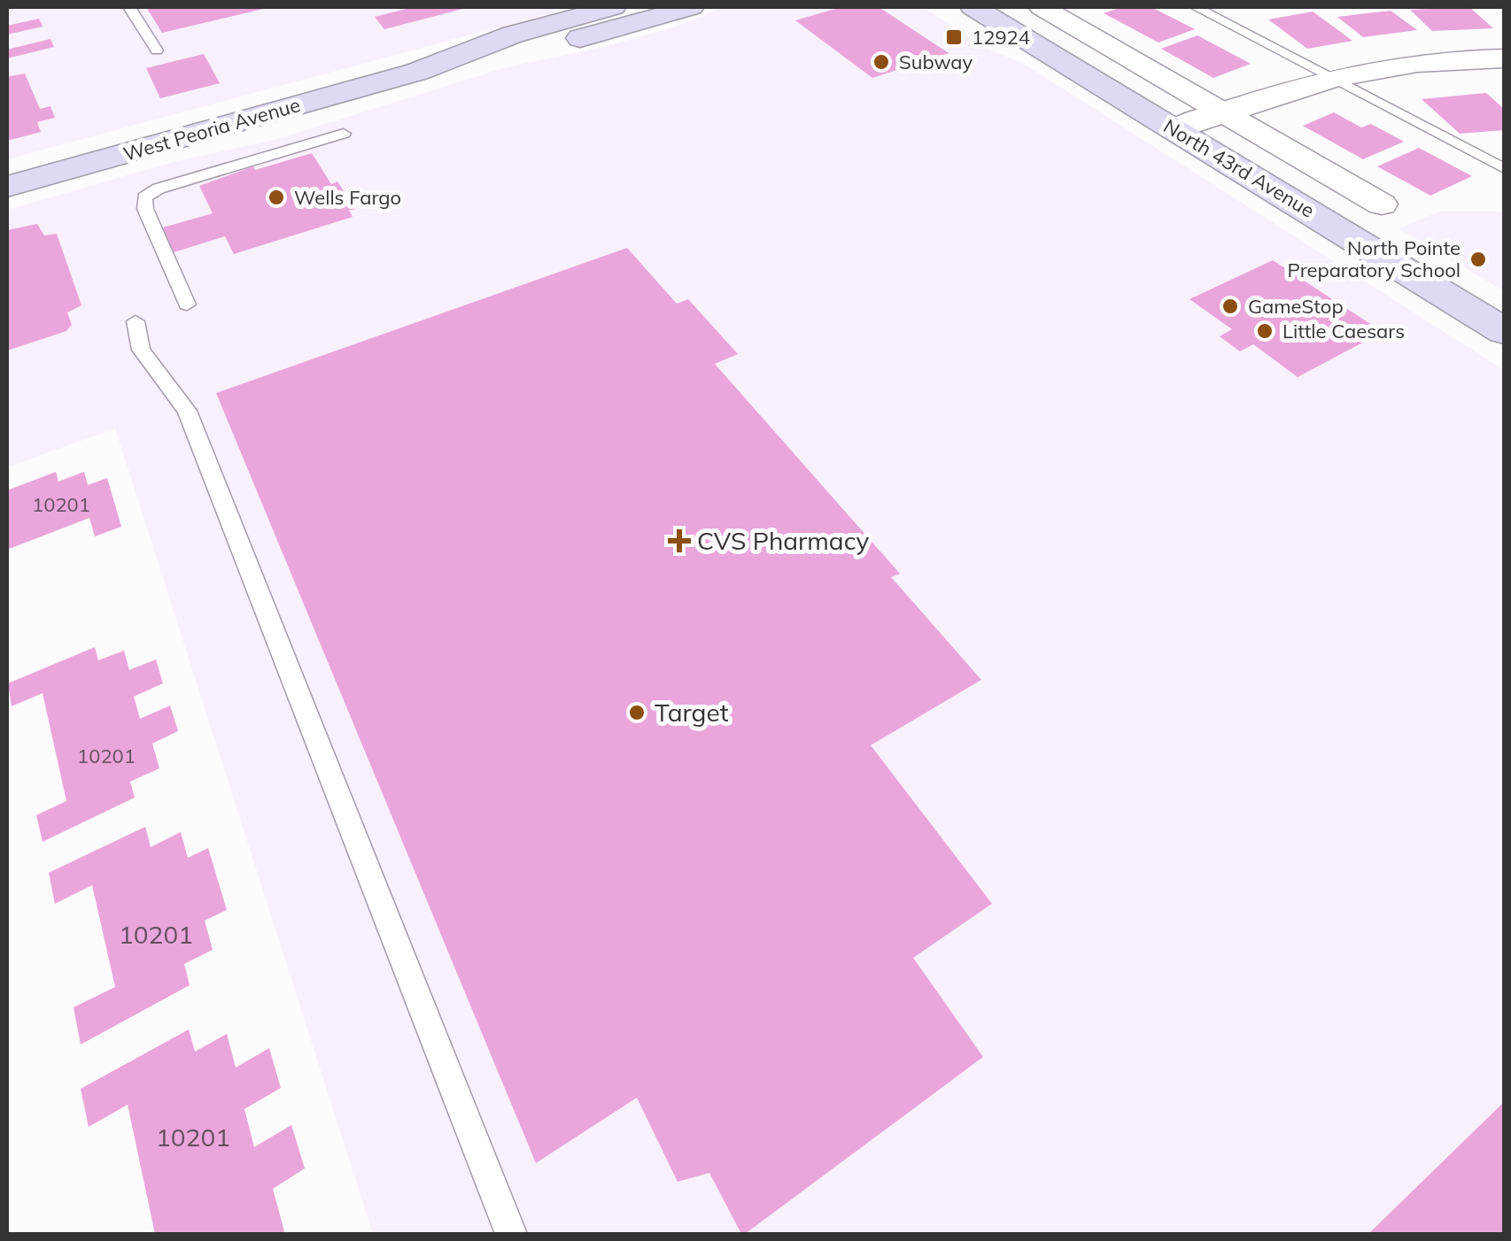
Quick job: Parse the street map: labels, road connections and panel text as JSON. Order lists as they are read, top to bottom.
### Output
{
  "streets": {
    "main road": ["West Peoria Avenue", "North 43rd Avenue"]
  },
  "places": {
    "transit": ["12924"],
    "other": [
      "Subway",
      "Wells Fargo",
      "North Pointe Preparatory School",
      "GameStop",
      "Little Caesars",
      "Target"
    ],
    "health": ["CVS Pharmacy"]
  },
  "house_numbers": [
    "10201",
    "10201",
    "10201",
    "10201"
  ]
}
